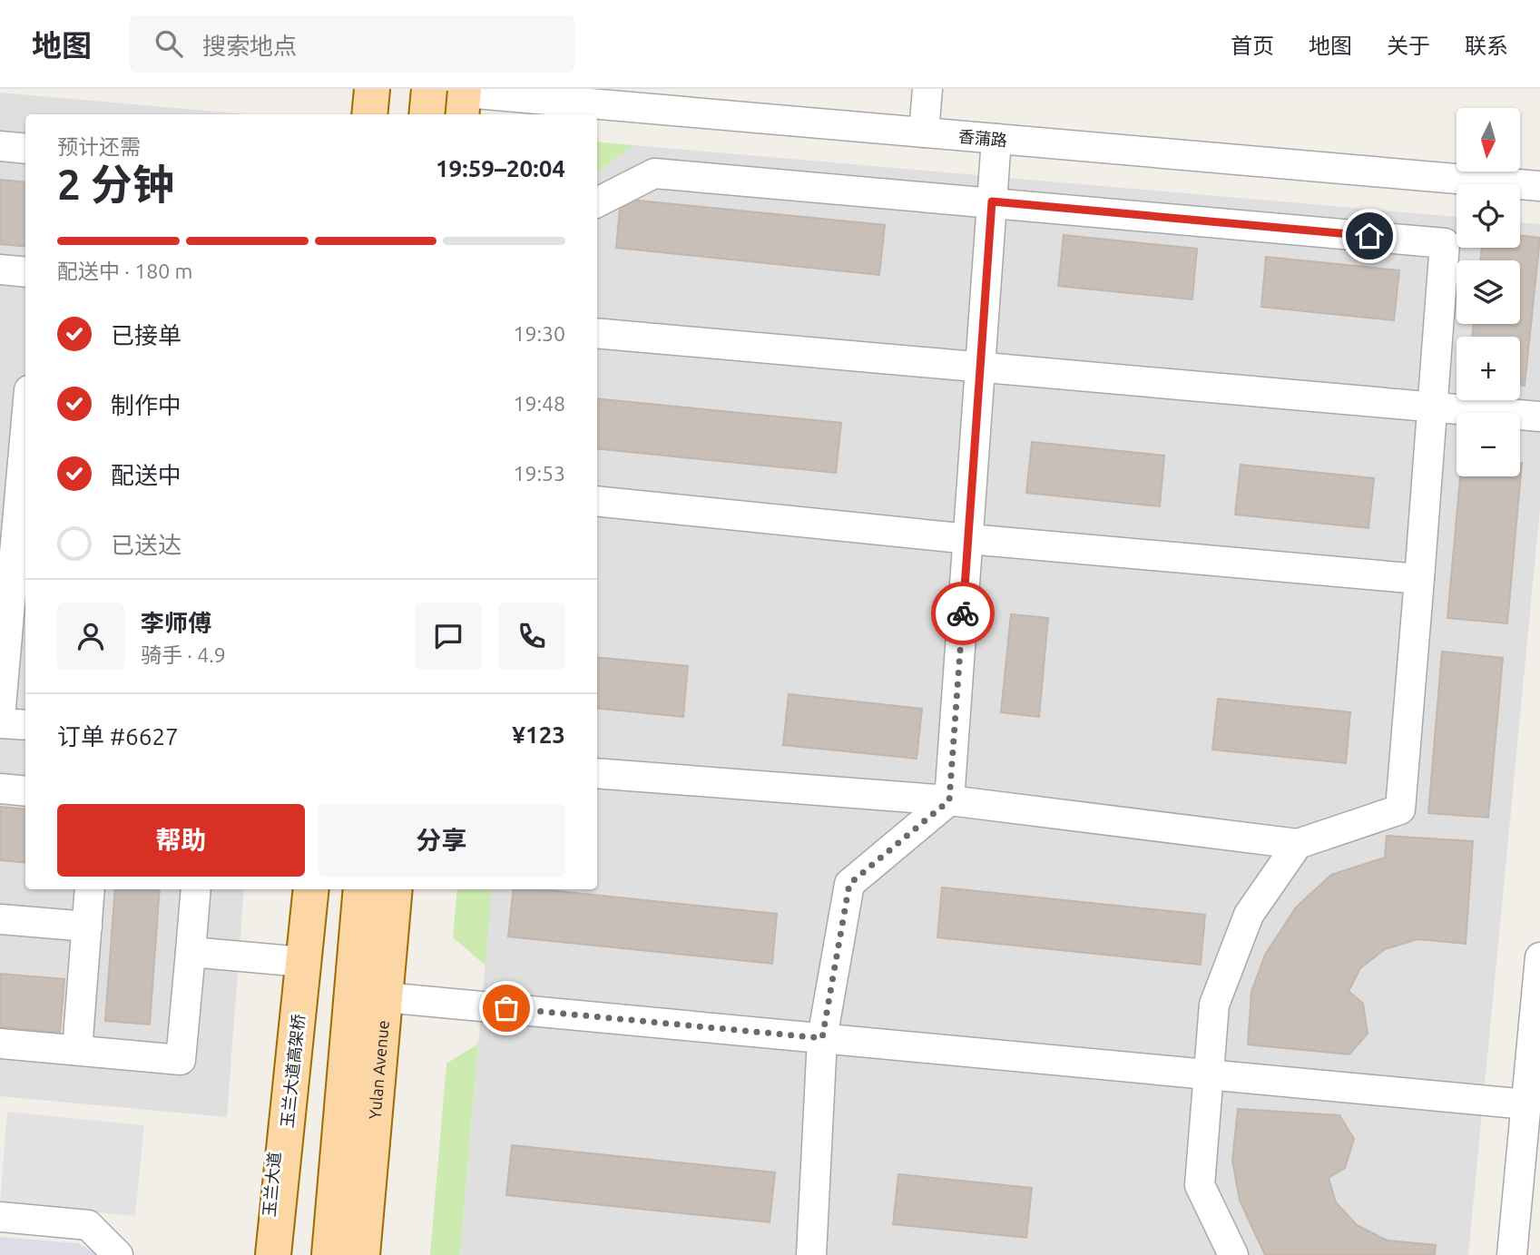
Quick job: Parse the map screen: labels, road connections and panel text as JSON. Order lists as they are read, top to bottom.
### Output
{
  "streets": {
    "main road": ["玉兰大道高架桥", "Yulan Avenue", "玉兰大道"],
    "street": ["香蒲路"]
  },
  "north": "bottom",
  "page": {
    "header": "地图",
    "search": "搜索地点",
    "nav": [
      "首页",
      "地图",
      "关于",
      "联系"
    ],
    "map_buttons": ["+", "−"],
    "heading": ["2 分钟", "预计还需", "19:59–20:04"],
    "panel": [
      "李师傅",
      "骑手 · 4.9",
      "订单 #6627",
      "¥123"
    ],
    "bar": "配送中 · 180 m",
    "list": [
      ["已接单", "19:30"],
      ["制作中", "19:48"],
      ["配送中", "19:53"],
      "已送达"
    ],
    "buttons": ["帮助", "分享"]
  }
}
